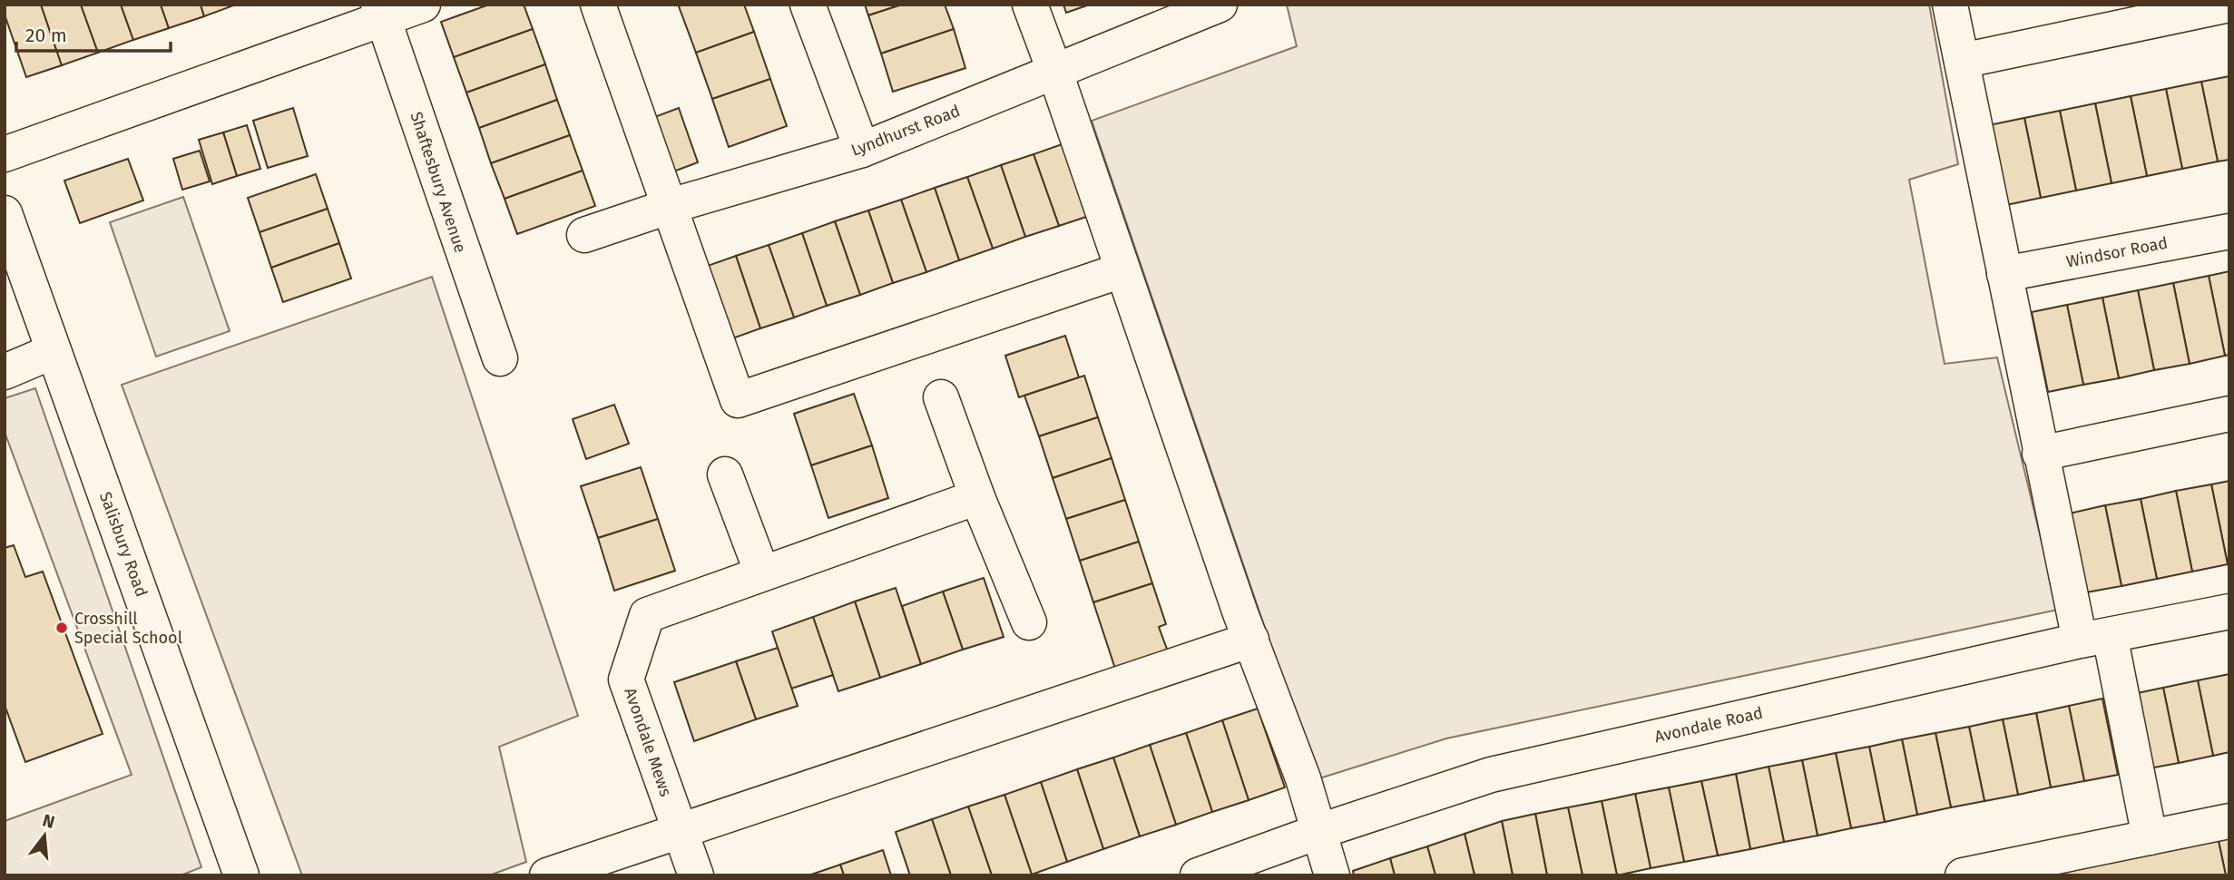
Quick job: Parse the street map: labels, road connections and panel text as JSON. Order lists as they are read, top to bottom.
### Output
{
  "streets": {
    "street": [
      "Lyndhurst Road",
      "Shaftesbury Avenue",
      "Windsor Road",
      "Salisbury Road",
      "Avondale Road",
      "Avondale Mews"
    ]
  },
  "places": ["Crosshill Special School"],
  "scale_bar": "20 m",
  "north": "top"
}
